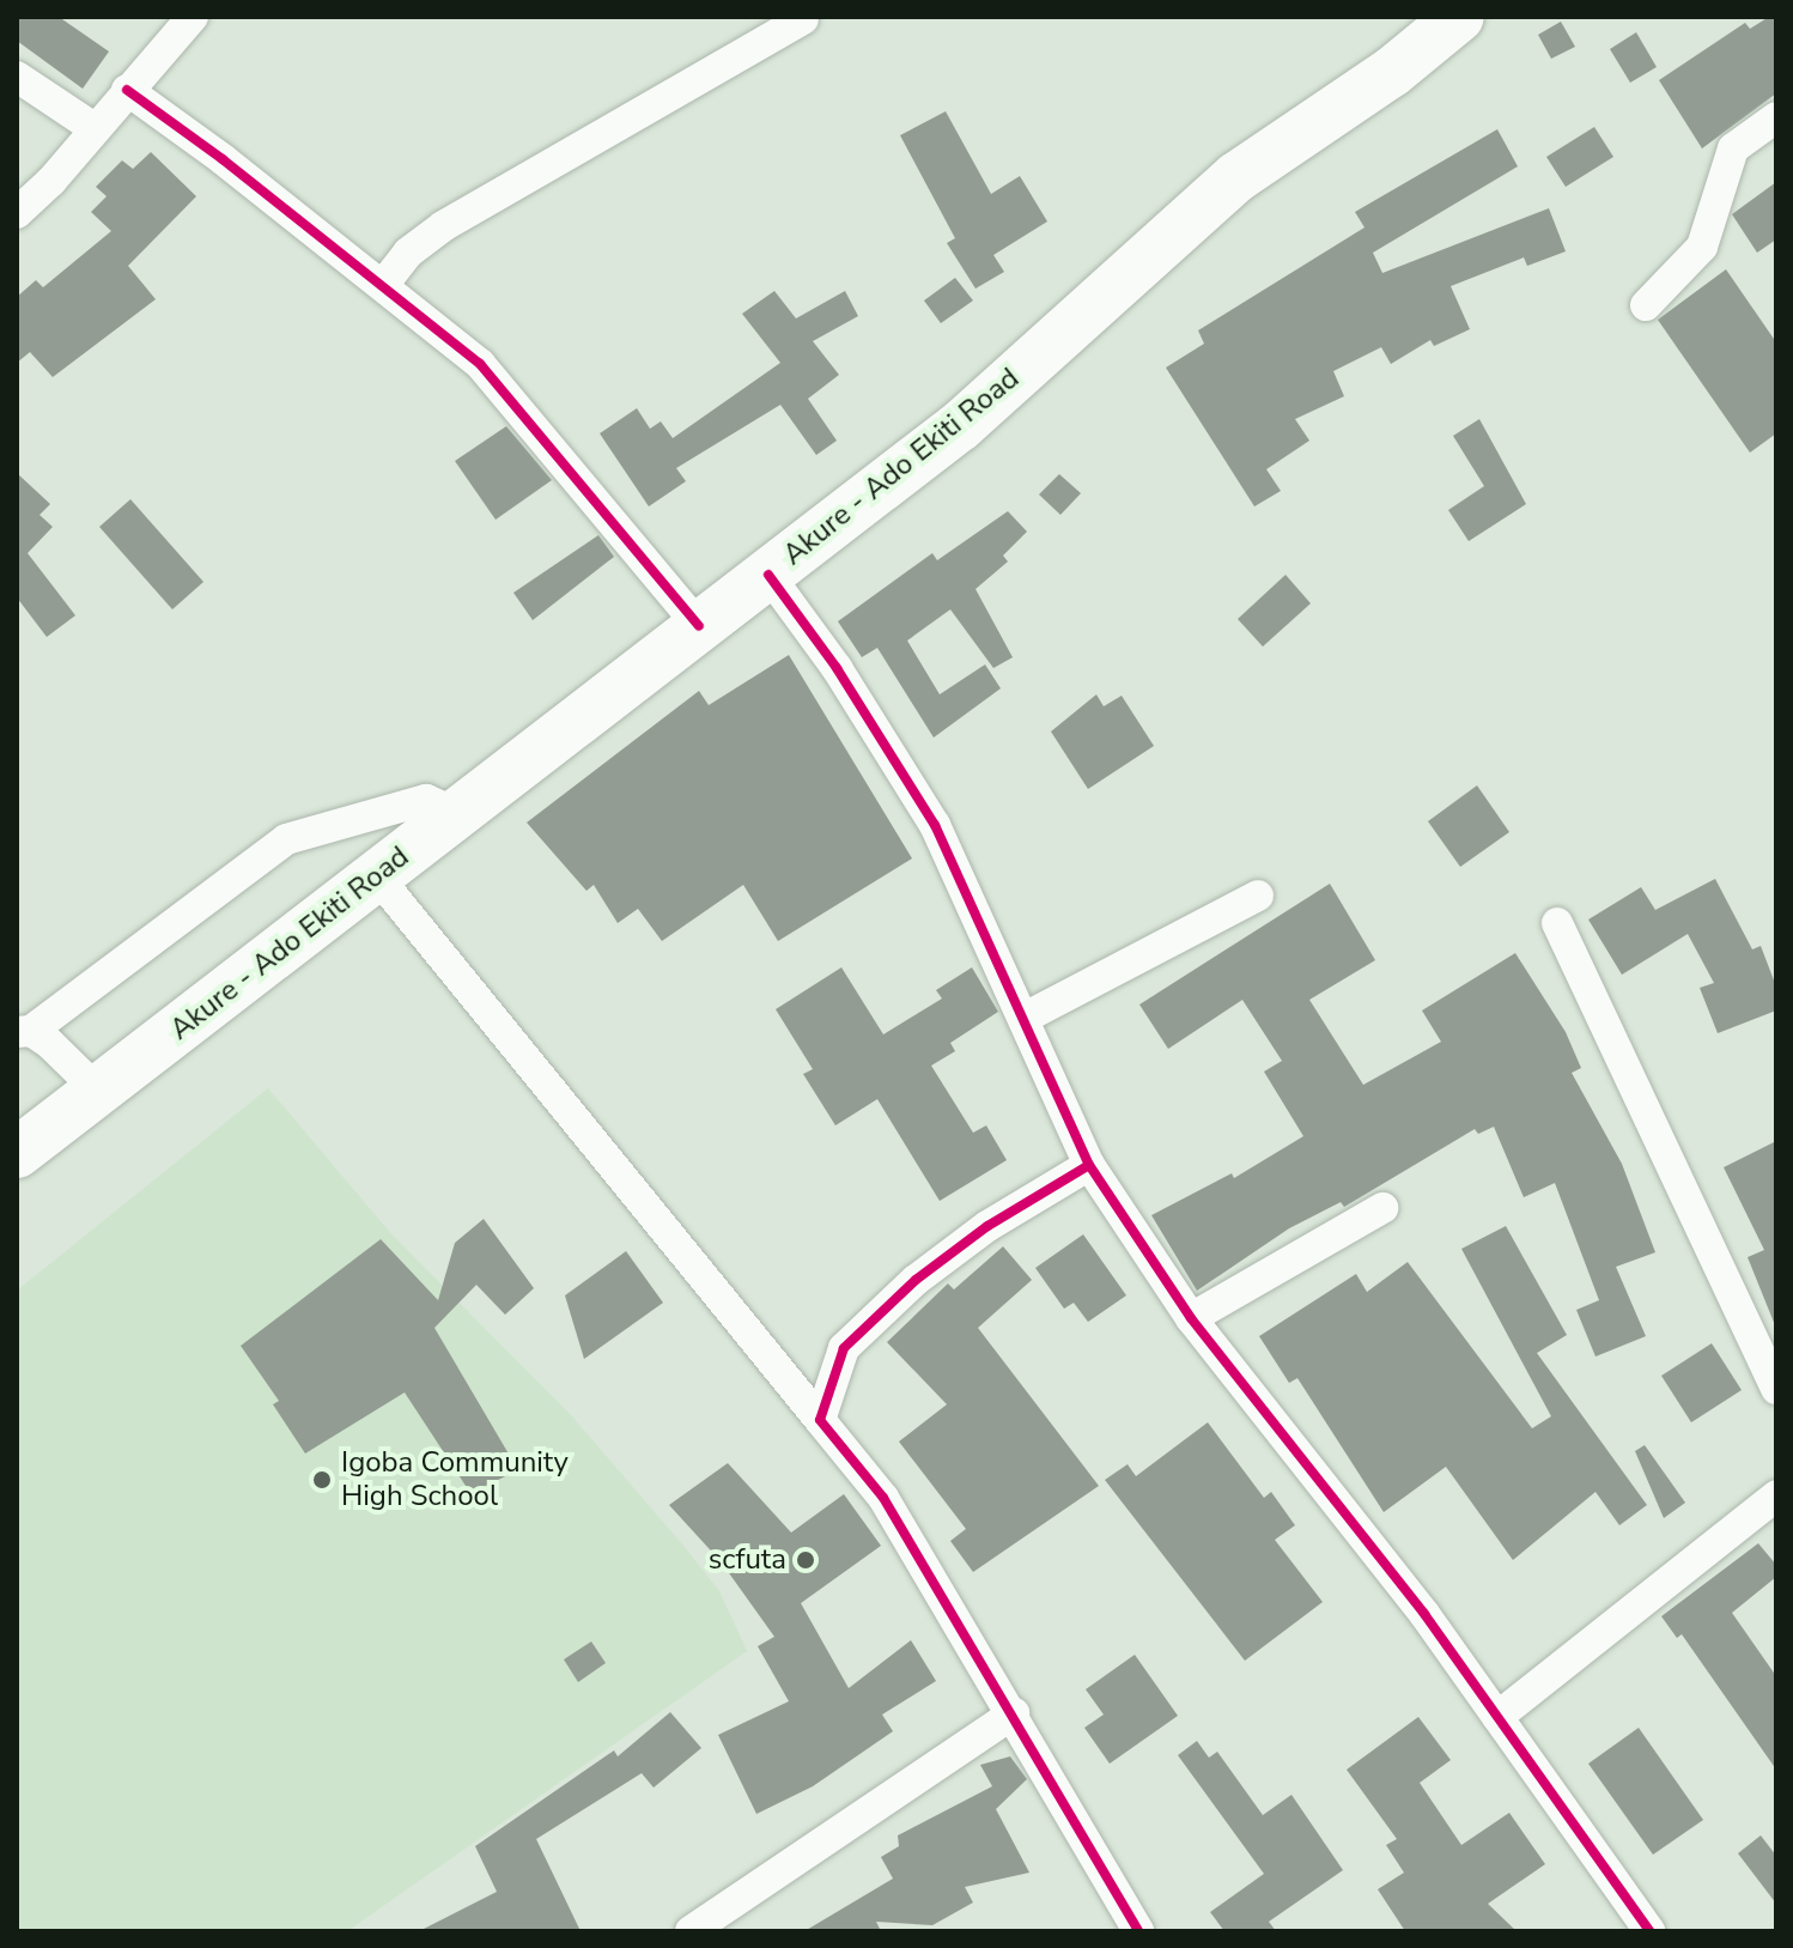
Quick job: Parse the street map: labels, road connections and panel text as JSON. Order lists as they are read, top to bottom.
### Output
{
  "streets": {
    "main road": ["Akure - Ado Ekiti Road"]
  },
  "places": ["Igoba Community High School", "scfuta"]
}
